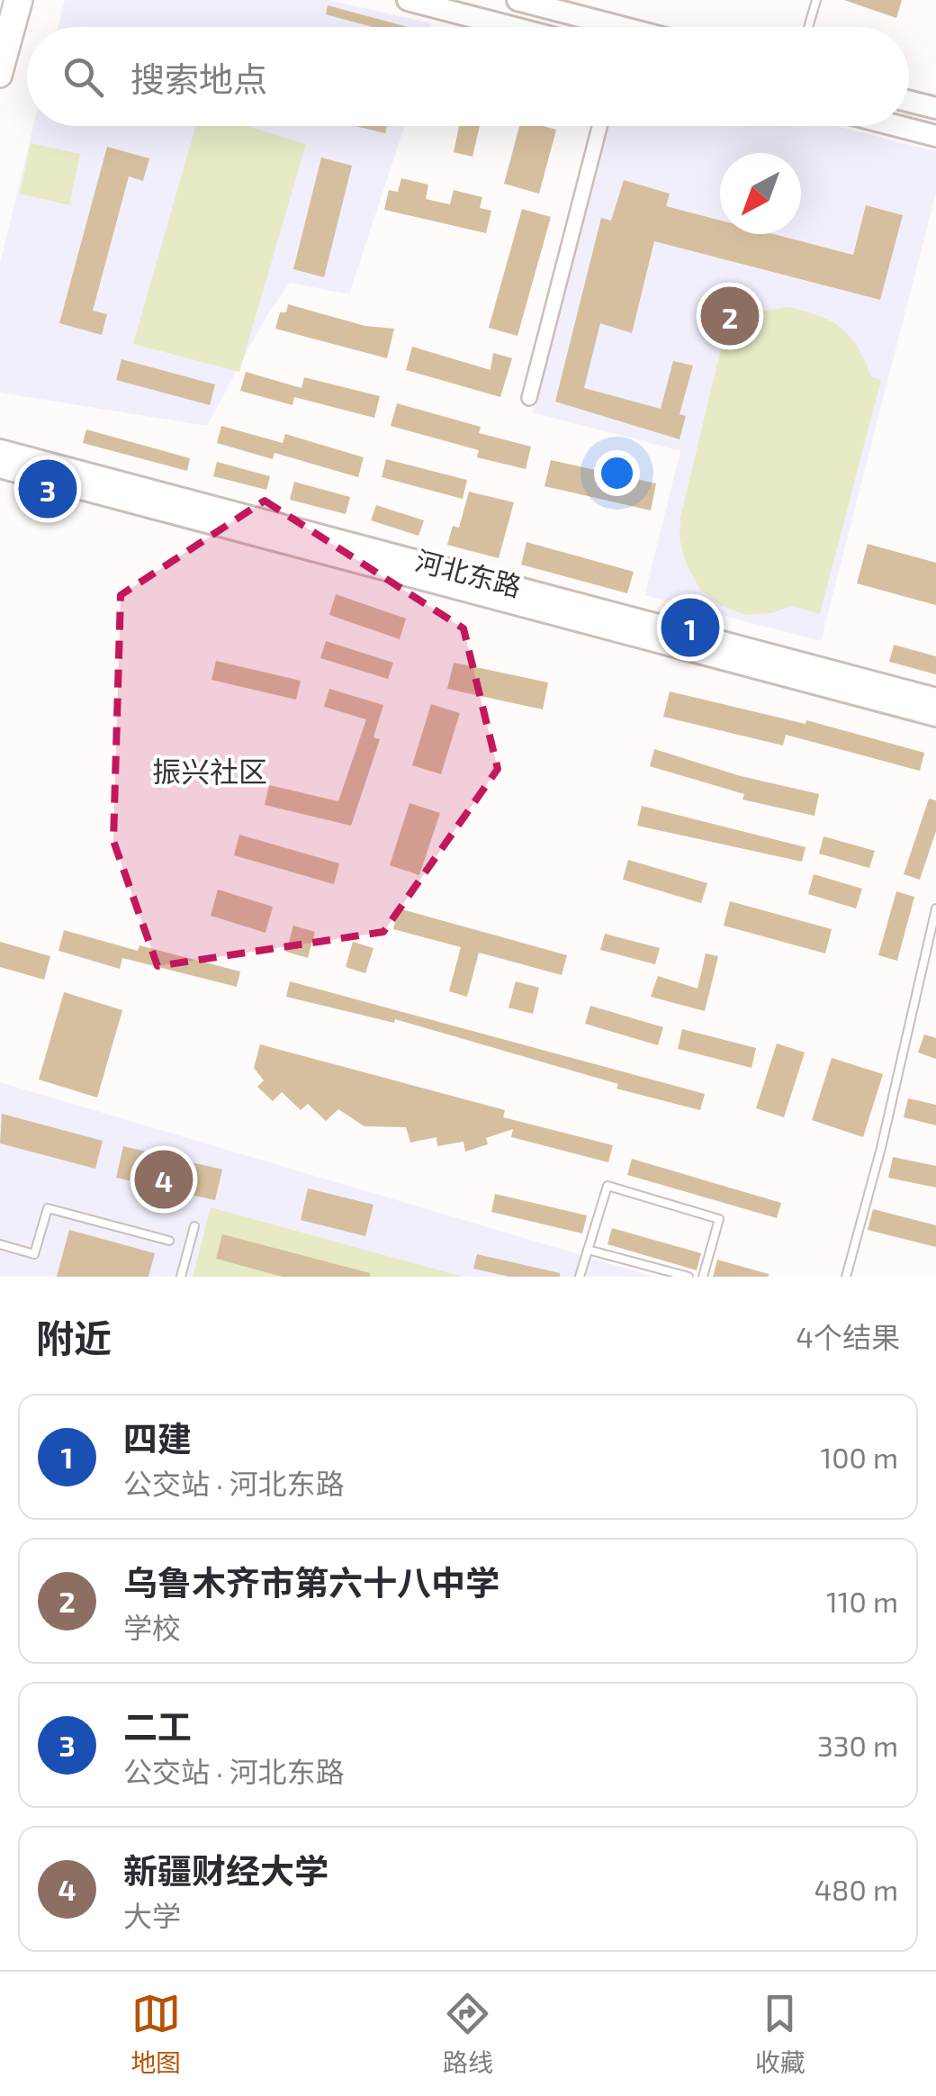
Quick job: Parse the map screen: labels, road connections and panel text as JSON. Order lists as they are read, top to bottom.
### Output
{
  "streets": {
    "main road": ["河北东路"]
  },
  "districts": ["振兴社区"],
  "north": "bottom left",
  "page": {
    "search": "搜索地点",
    "pins": [
      "2",
      "3",
      "1",
      "4"
    ],
    "heading": ["附近", "4个结果"],
    "list": [
      {
        "mark": "1",
        "name": "四建",
        "note": "公交站 · 河北东路",
        "value": "100 m"
      },
      {
        "mark": "2",
        "name": "乌鲁木齐市第六十八中学",
        "note": "学校",
        "value": "110 m"
      },
      {
        "mark": "3",
        "name": "二工",
        "note": "公交站 · 河北东路",
        "value": "330 m"
      },
      {
        "mark": "4",
        "name": "新疆财经大学",
        "note": "大学",
        "value": "480 m"
      }
    ],
    "nav": ["地图", "路线", "收藏"]
  }
}
